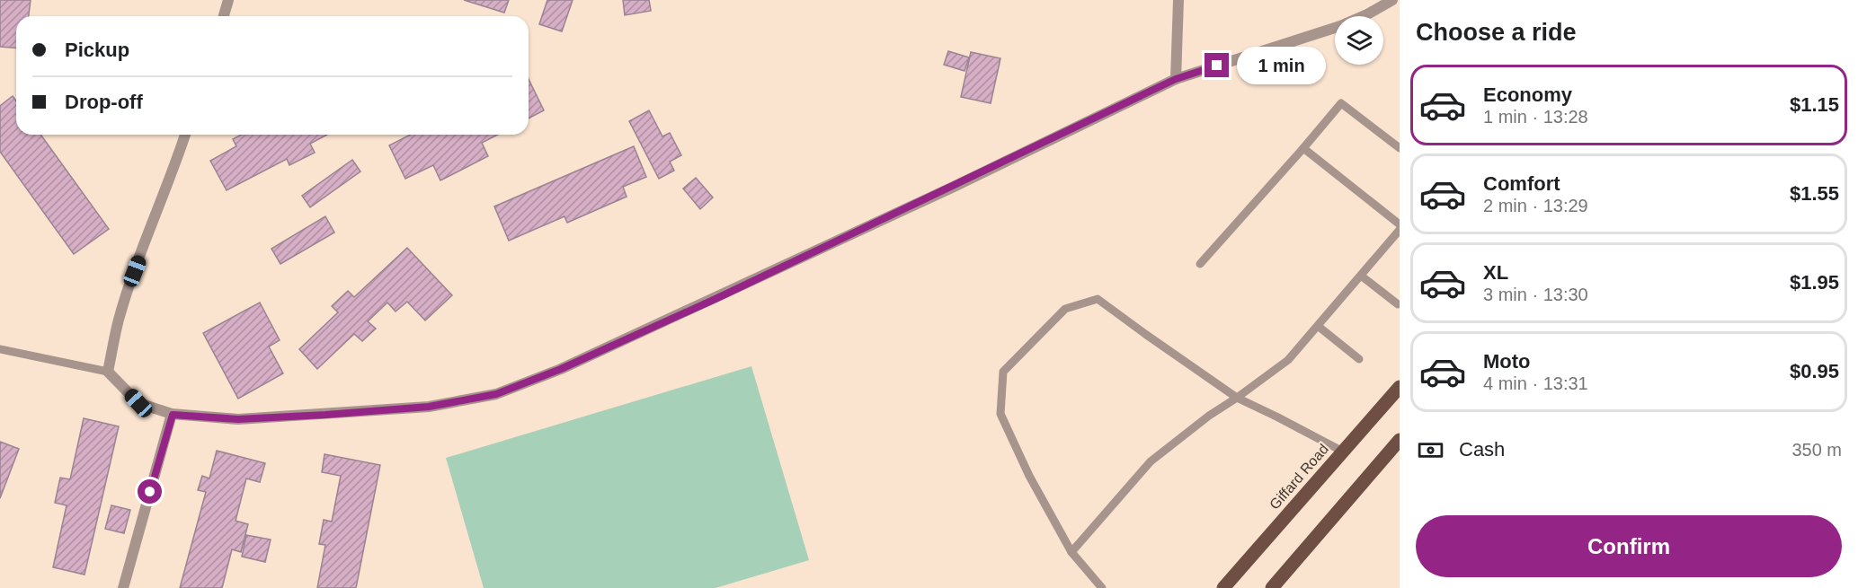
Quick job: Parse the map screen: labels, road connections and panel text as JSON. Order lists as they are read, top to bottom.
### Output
{
  "streets": {
    "main road": ["Giffard Road"]
  },
  "page": {
    "heading": "Choose a ride",
    "banner": ["Pickup", "Drop-off"],
    "bubble": "1 min",
    "list": [
      {
        "name": "Economy",
        "note": "1 min · 13:28",
        "value": "$1.15"
      },
      {
        "name": "Comfort",
        "note": "2 min · 13:29",
        "value": "$1.55"
      },
      {
        "name": "XL",
        "note": "3 min · 13:30",
        "value": "$1.95"
      },
      {
        "name": "Moto",
        "note": "4 min · 13:31",
        "value": "$0.95"
      }
    ],
    "pay": ["Cash", "350 m"],
    "buttons": "Confirm"
  }
}
